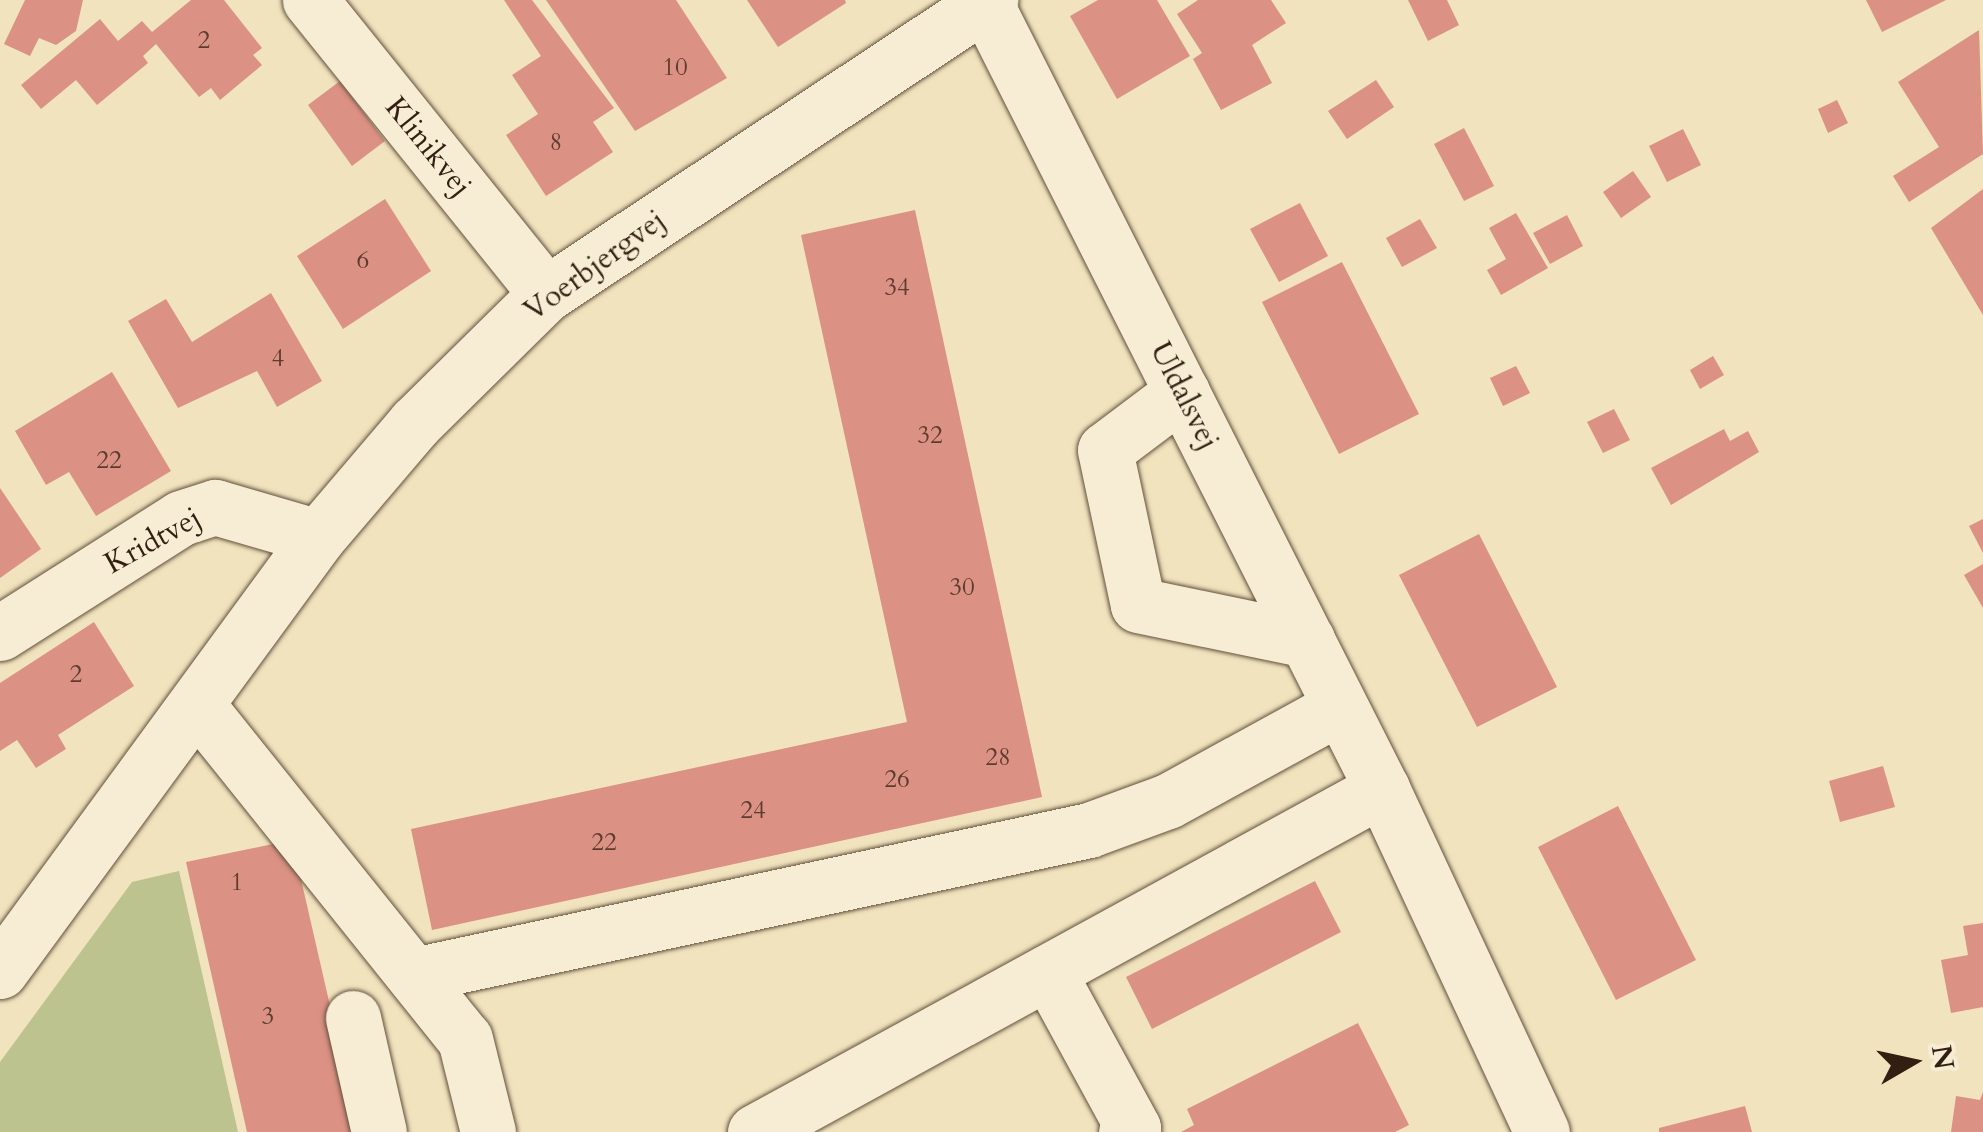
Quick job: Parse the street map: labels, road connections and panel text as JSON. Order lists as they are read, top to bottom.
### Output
{
  "streets": {
    "street": [
      "Klinikvej",
      "Voerbjergvej",
      "Uldalsvej",
      "Kridtvej"
    ]
  },
  "crossings": [
    ["Klinikvej", "Voerbjergvej"],
    ["Voerbjergvej", "Uldalsvej"],
    ["Voerbjergvej", "Kridtvej"]
  ],
  "house_numbers": [
    "2",
    "10",
    "8",
    "6",
    "34",
    "4",
    "32",
    "22",
    "30",
    "2",
    "28",
    "26",
    "24",
    "22",
    "1",
    "3"
  ],
  "north": "right"
}
